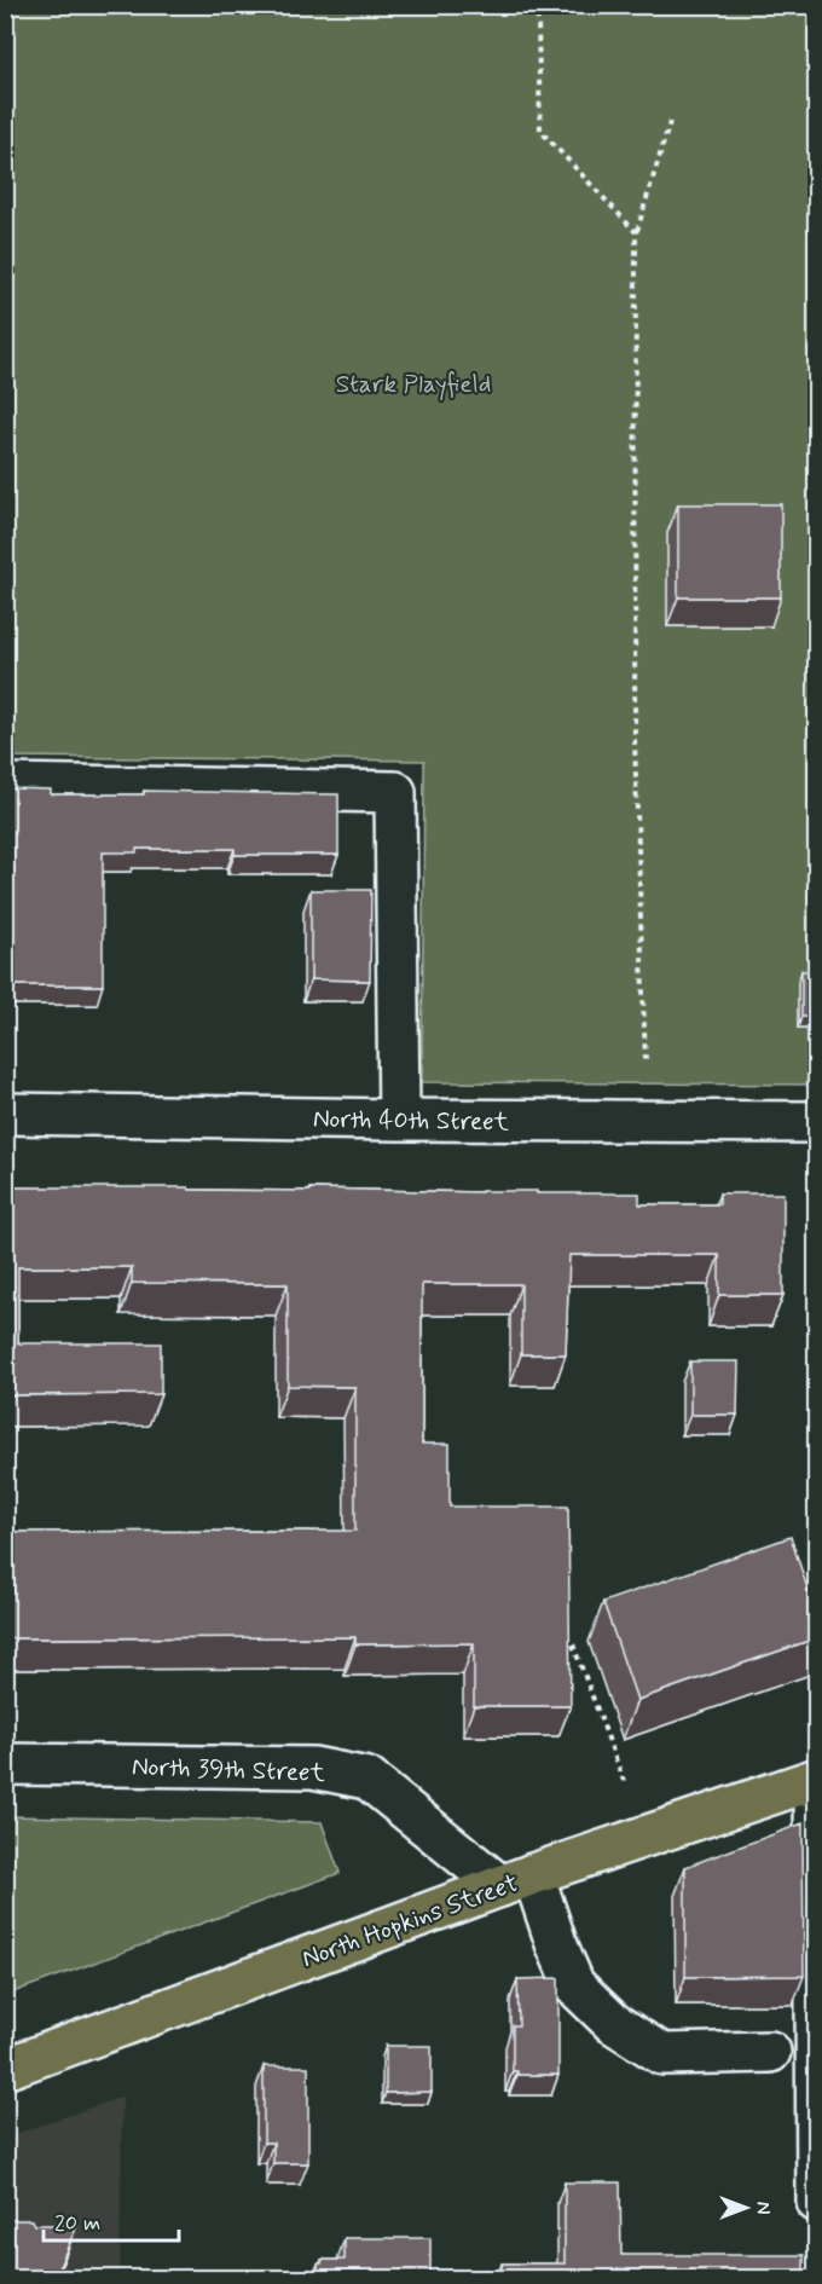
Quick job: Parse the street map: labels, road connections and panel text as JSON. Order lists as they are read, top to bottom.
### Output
{
  "streets": {
    "main road": ["North Hopkins Street"],
    "street": ["North 40th Street", "North 39th Street"]
  },
  "crossings": [
    ["North 39th Street", "North Hopkins Street"]
  ],
  "parks": ["Stark Playfield"],
  "scale_bar": "20 m",
  "north": "right"
}
